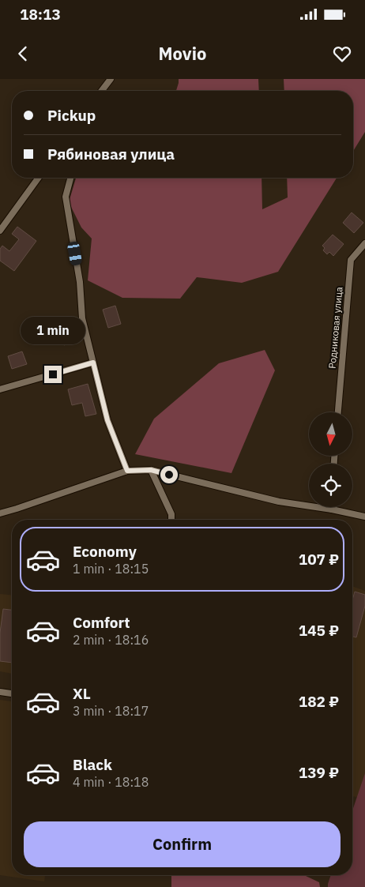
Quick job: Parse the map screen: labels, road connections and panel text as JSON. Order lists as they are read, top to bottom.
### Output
{
  "streets": {
    "street": ["Родниковая улица"]
  },
  "north": "bottom",
  "page": {
    "status": "18:13",
    "header": "Movio",
    "banner": ["Pickup", "Рябиновая улица"],
    "bubble": "1 min",
    "list": [
      {
        "name": "Economy",
        "note": "1 min · 18:15",
        "value": "107 ₽"
      },
      {
        "name": "Comfort",
        "note": "2 min · 18:16",
        "value": "145 ₽"
      },
      {
        "name": "XL",
        "note": "3 min · 18:17",
        "value": "182 ₽"
      },
      {
        "name": "Black",
        "note": "4 min · 18:18",
        "value": "139 ₽"
      }
    ],
    "buttons": "Confirm"
  }
}
